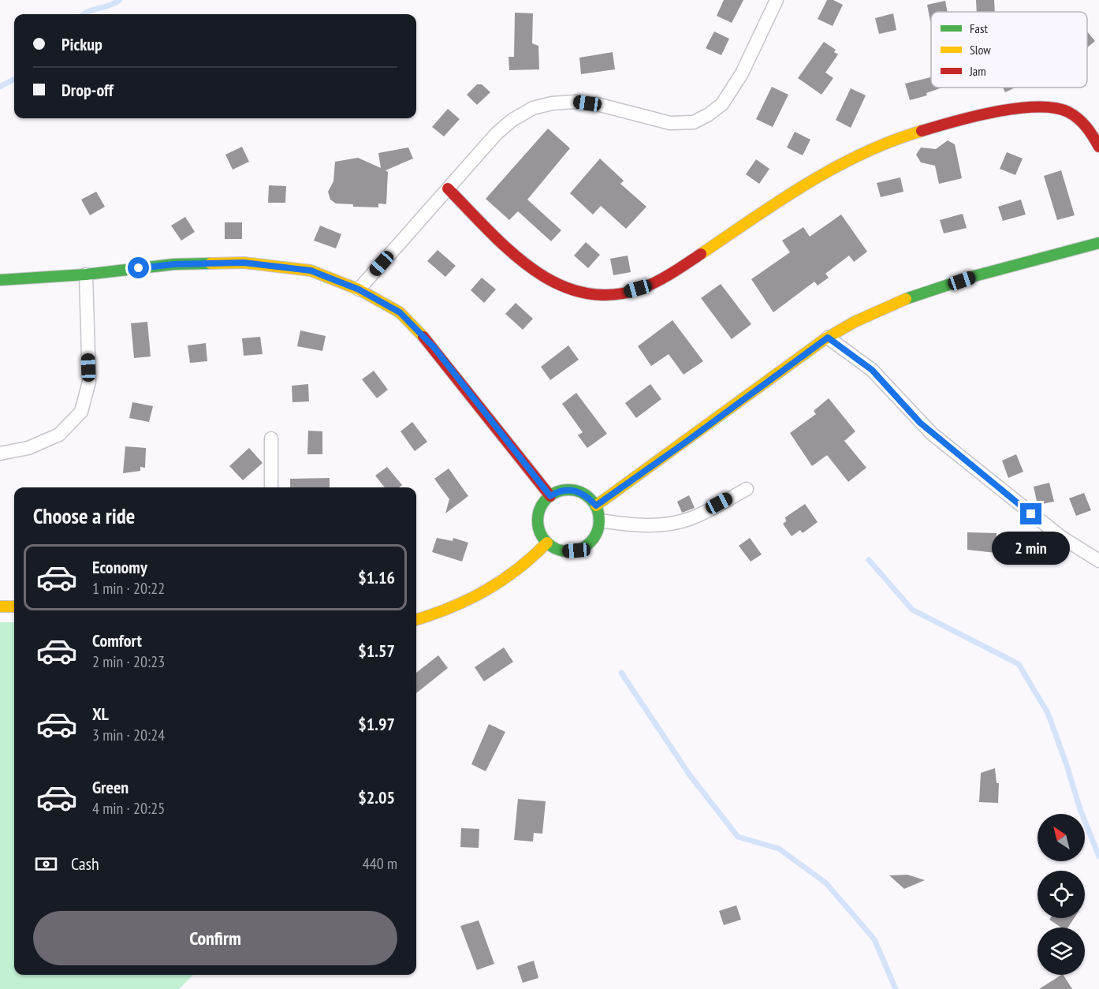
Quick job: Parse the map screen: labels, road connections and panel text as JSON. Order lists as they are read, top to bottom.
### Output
{
  "legend": ["Fast", "Slow", "Jam"],
  "north": "top left",
  "page": {
    "banner": ["Pickup", "Drop-off"],
    "heading": "Choose a ride",
    "bubble": "2 min",
    "list": [
      {
        "name": "Economy",
        "note": "1 min · 20:22",
        "value": "$1.16"
      },
      {
        "name": "Comfort",
        "note": "2 min · 20:23",
        "value": "$1.57"
      },
      {
        "name": "XL",
        "note": "3 min · 20:24",
        "value": "$1.97"
      },
      {
        "name": "Green",
        "note": "4 min · 20:25",
        "value": "$2.05"
      }
    ],
    "pay": ["Cash", "440 m"],
    "buttons": "Confirm"
  }
}
